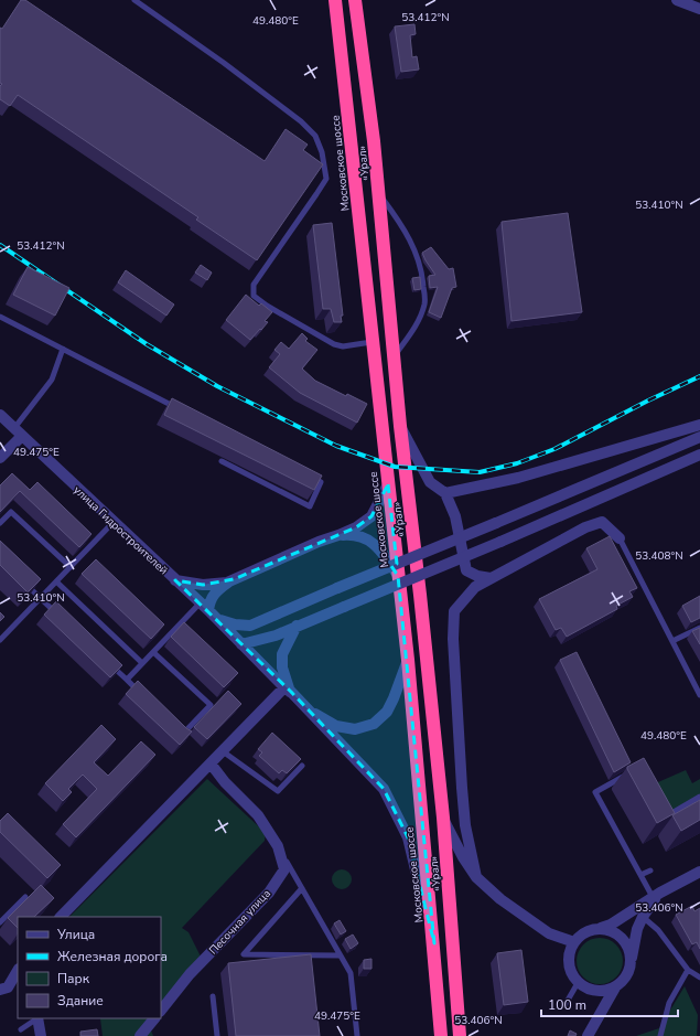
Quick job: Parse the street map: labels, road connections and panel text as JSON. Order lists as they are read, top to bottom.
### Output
{
  "streets": {
    "highway": ["Московское шоссе", "«Урал»"],
    "street": ["улица Гидростроителей", "Песочная улица"]
  },
  "crossings": [
    ["Московское шоссе", "улица Гидростроителей"]
  ],
  "legend": [
    "Улица",
    "Железная дорога",
    "Парк",
    "Здание"
  ],
  "scale_bar": "100 m",
  "coordinates": [
    "53.412°N",
    "49.480°E",
    "53.410°N",
    "49.475°E",
    "53.408°N",
    "53.406°N"
  ]
}
